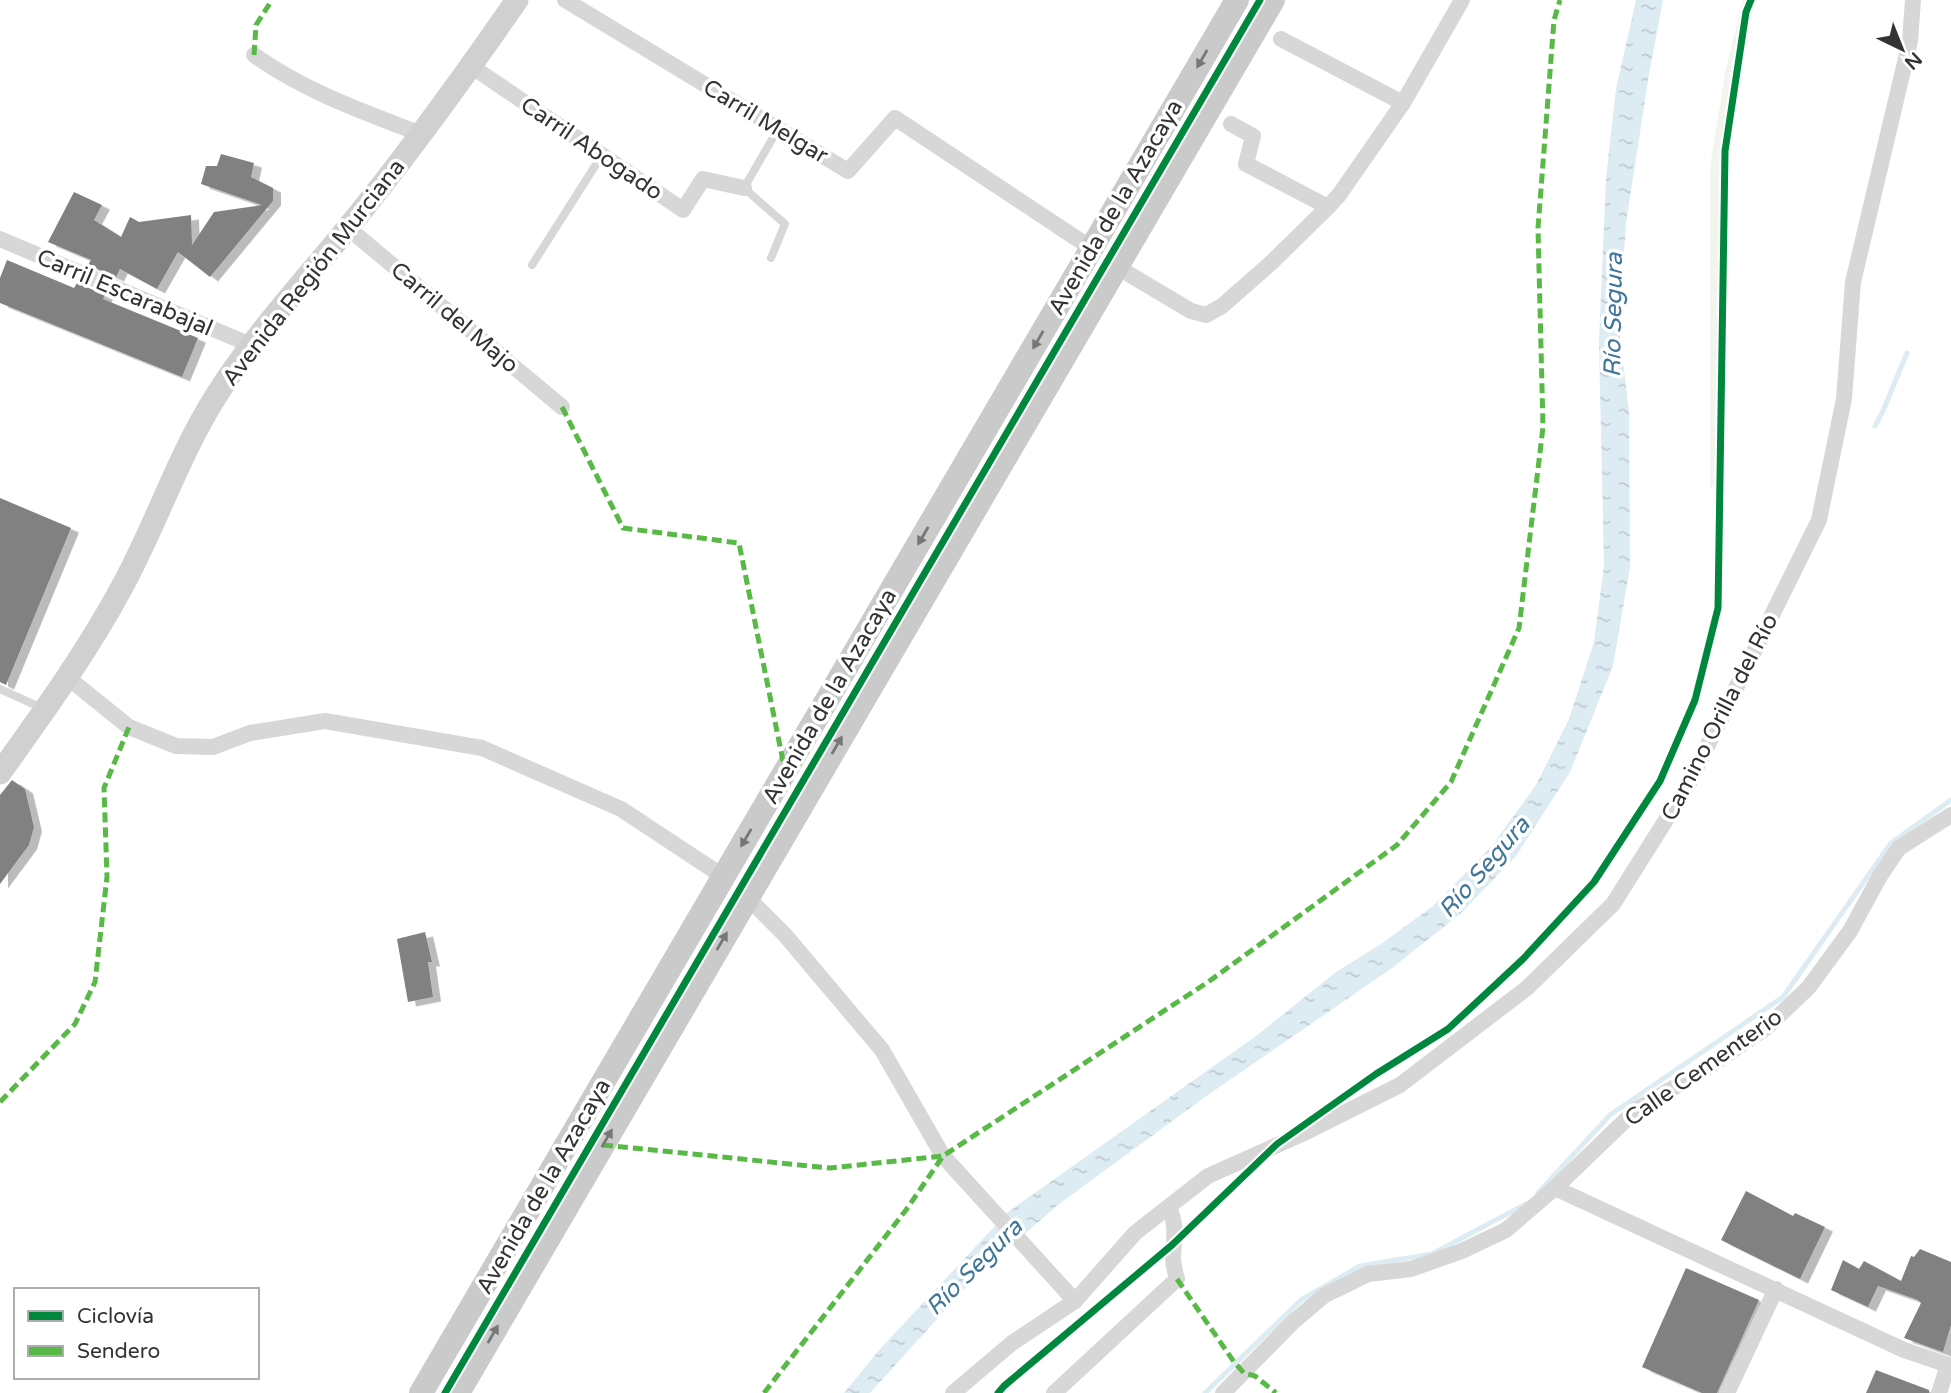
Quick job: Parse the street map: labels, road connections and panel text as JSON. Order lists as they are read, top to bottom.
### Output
{
  "streets": {
    "main road": ["Avenida de la Azacaya", "Avenida Región Murciana"],
    "street": [
      "Carril Melgar",
      "Carril Abogado",
      "Carril Escarabajal",
      "Carril del Majo",
      "Camino Orilla del Río",
      "Calle Cementerio"
    ]
  },
  "crossings": [
    ["Carril Melgar", "Avenida de la Azacaya"],
    ["Carril Abogado", "Avenida Región Murciana"],
    ["Avenida Región Murciana", "Carril Escarabajal"],
    ["Avenida Región Murciana", "Carril del Majo"]
  ],
  "water": ["Río Segura"],
  "legend": ["Ciclovía", "Sendero"],
  "north": "bottom right"
}
